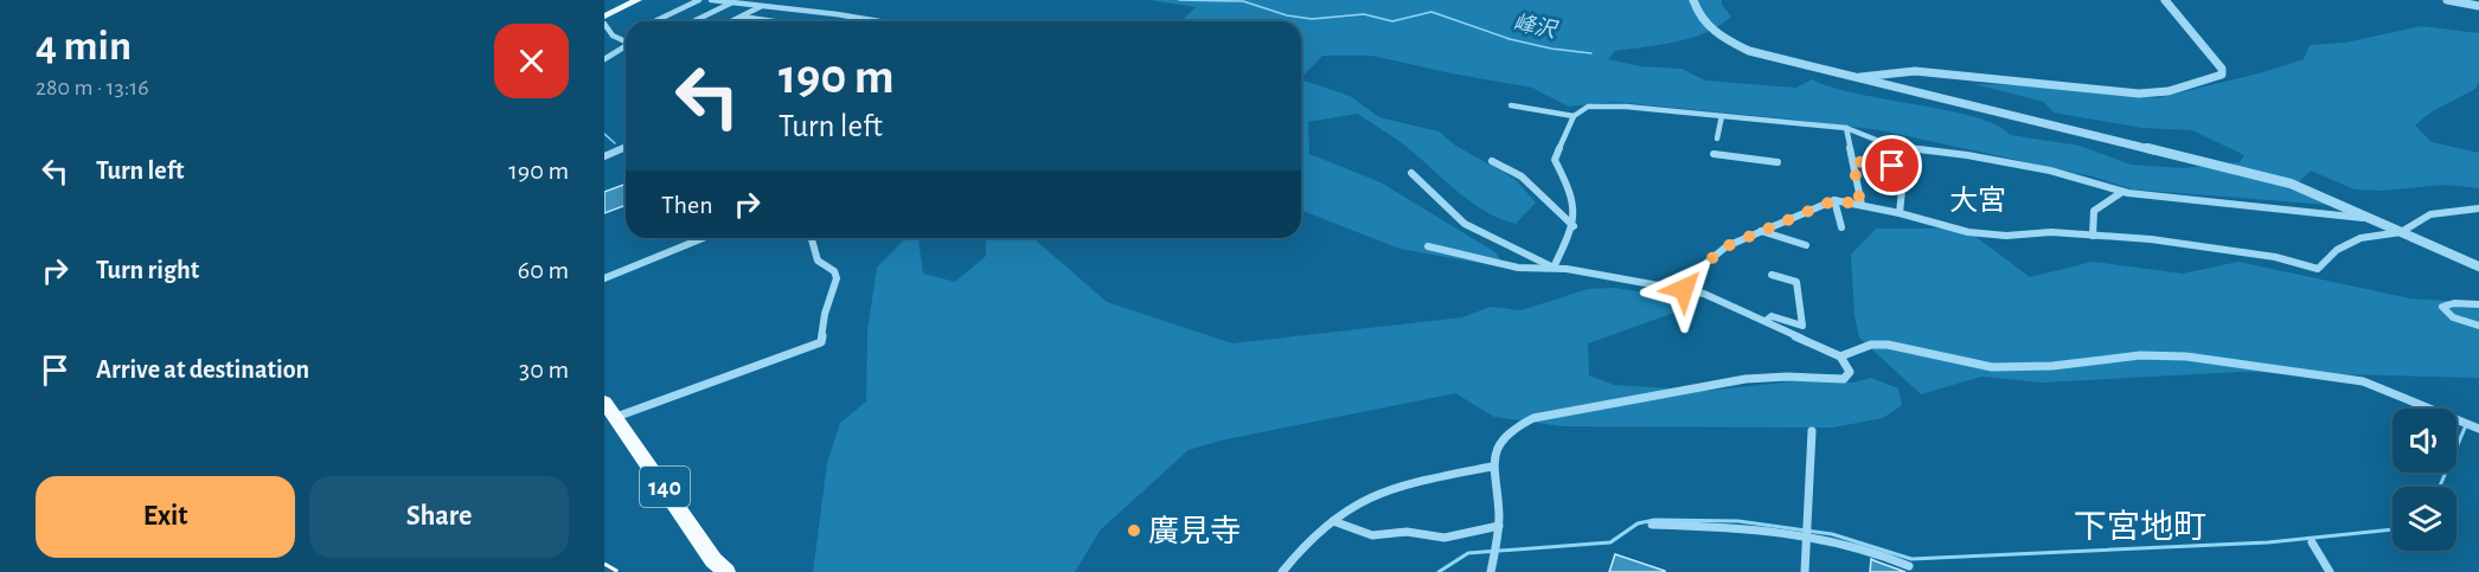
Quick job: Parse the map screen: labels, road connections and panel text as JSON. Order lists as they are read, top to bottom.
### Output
{
  "streets": {
    "highway": ["140"]
  },
  "districts": ["大宮", "下宮地町"],
  "water": ["峰沢"],
  "places": ["廣見寺"],
  "page": {
    "heading": ["4 min", "280 m · 13:16"],
    "turn": ["190 m", "Turn left"],
    "list": [
      {
        "name": "Turn left",
        "value": "190 m"
      },
      {
        "name": "Turn right",
        "value": "60 m"
      },
      {
        "name": "Arrive at destination",
        "value": "30 m"
      }
    ],
    "then": "Then",
    "buttons": ["Exit", "Share"]
  }
}
